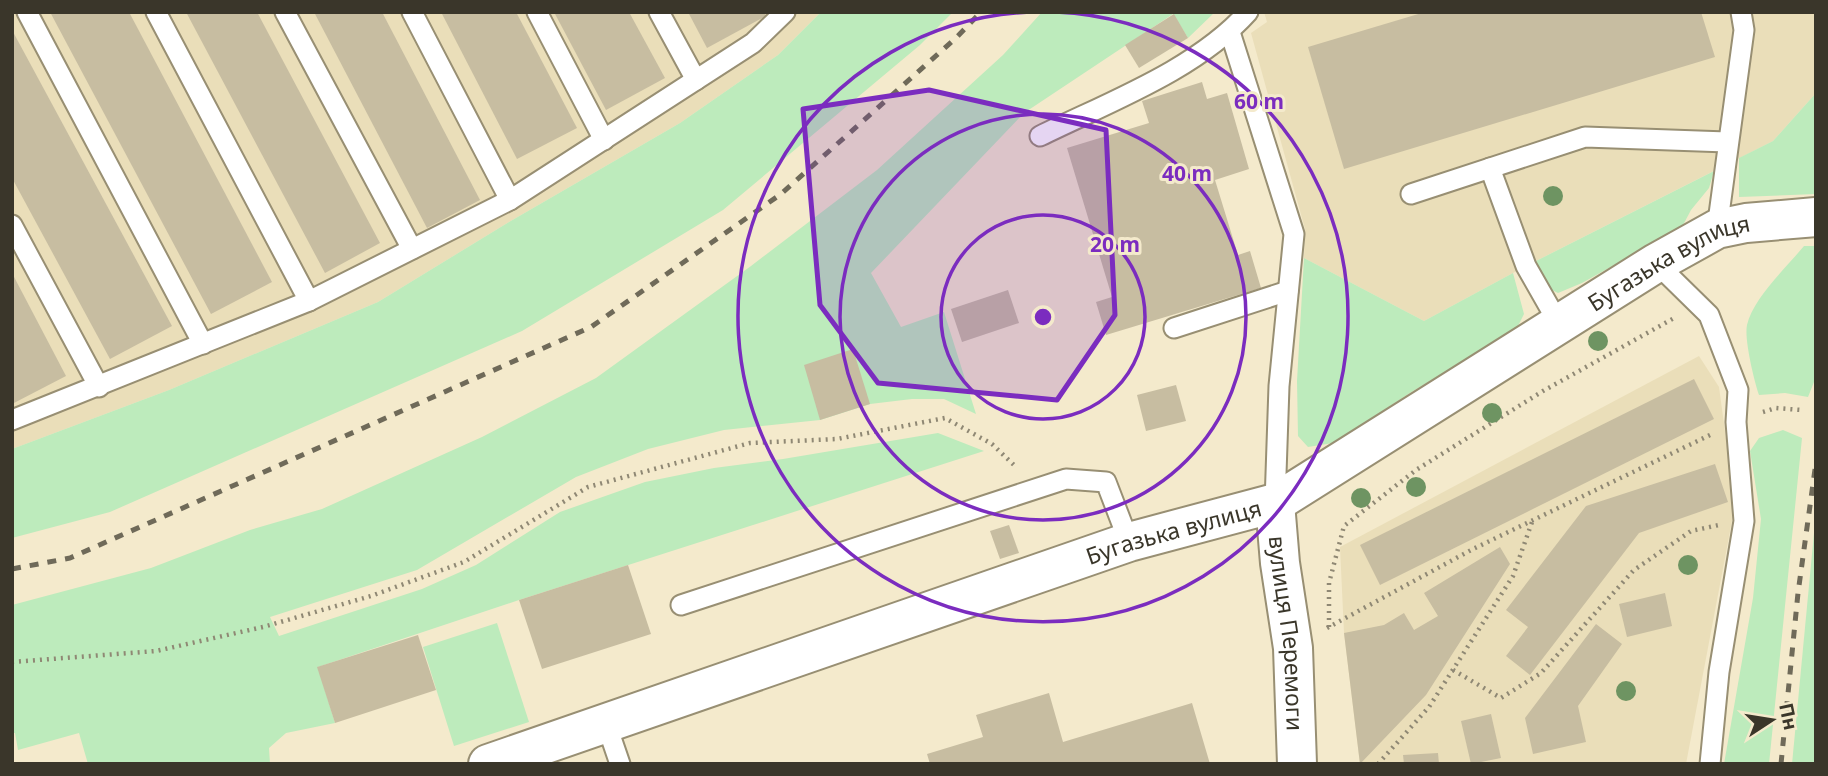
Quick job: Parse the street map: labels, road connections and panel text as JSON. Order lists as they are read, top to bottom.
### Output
{
  "streets": {
    "street": ["Бугазька вулиця", "вулиця Перемоги"]
  },
  "crossings": [
    ["Бугазька вулиця", "вулиця Перемоги"]
  ],
  "north": "right",
  "rings": ["60 m", "40 m", "20 m"]
}
